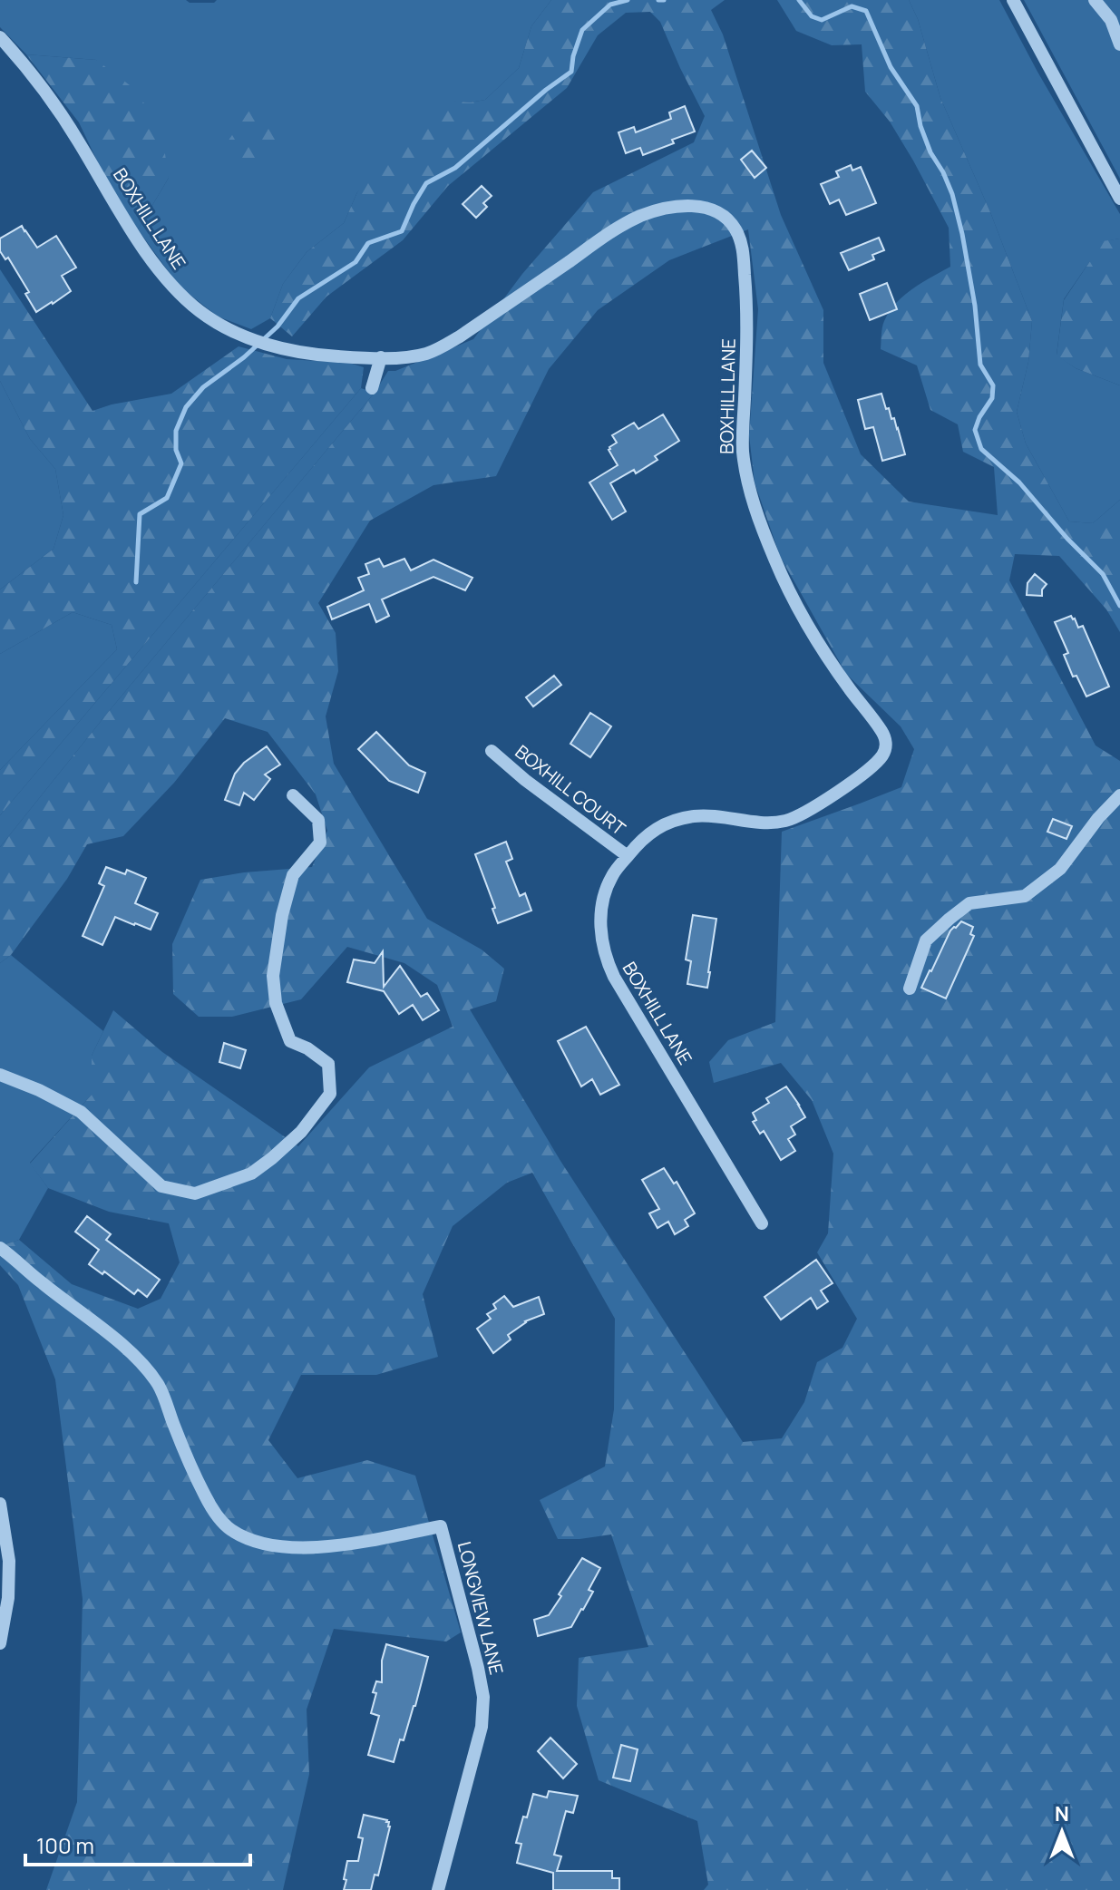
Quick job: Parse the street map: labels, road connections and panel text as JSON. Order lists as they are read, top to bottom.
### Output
{
  "streets": {
    "street": ["BOXHILL LANE", "BOXHILL COURT", "LONGVIEW LANE"]
  },
  "crossings": [
    ["BOXHILL LANE", "BOXHILL COURT"]
  ],
  "scale_bar": "100 m",
  "north": "top"
}
